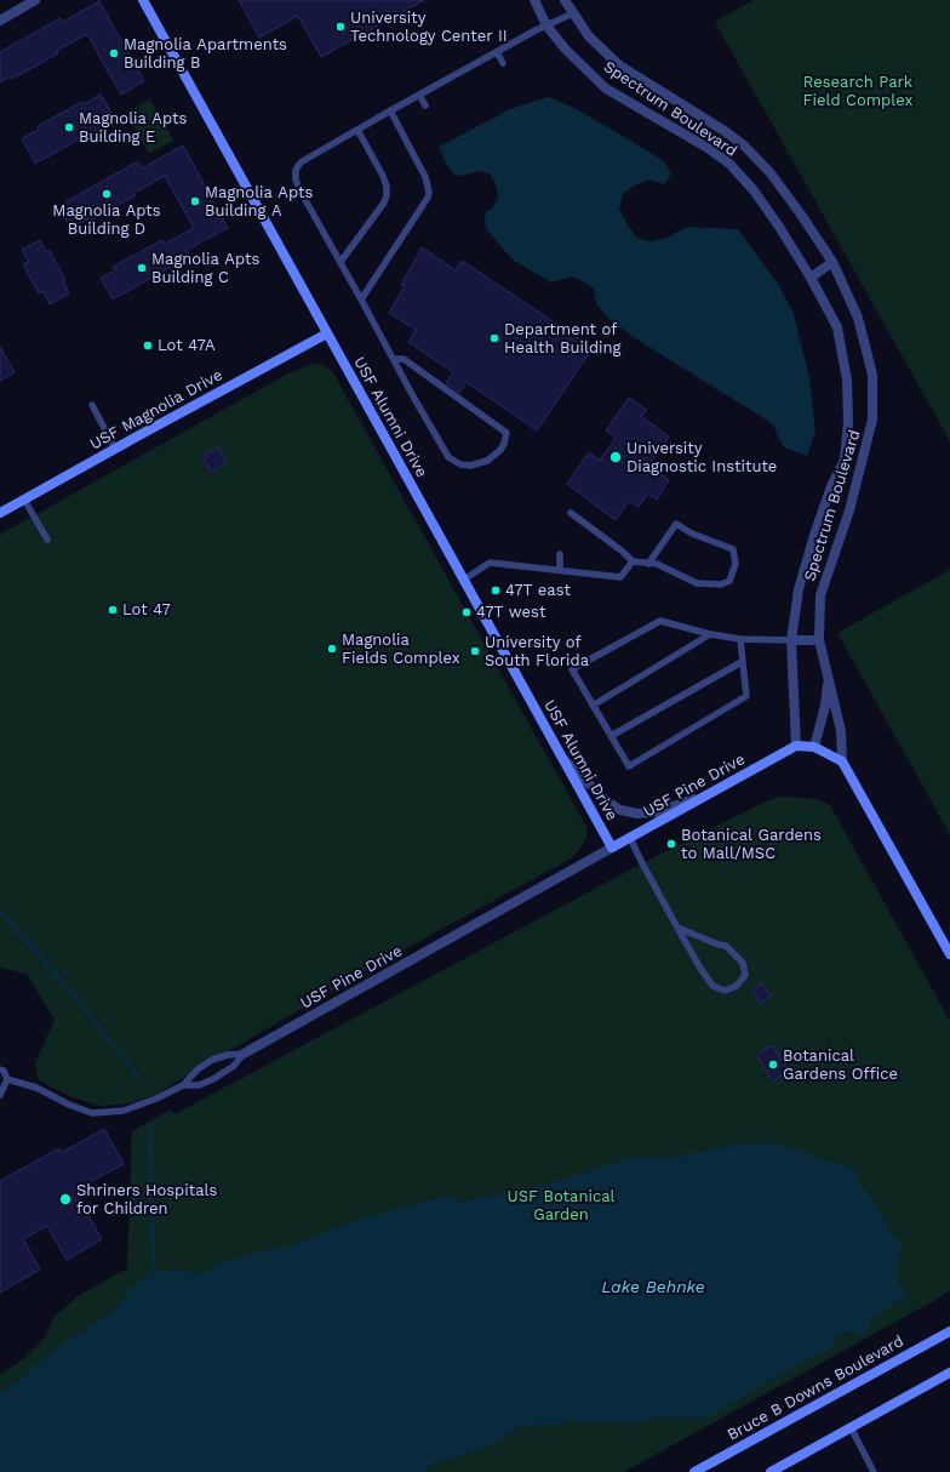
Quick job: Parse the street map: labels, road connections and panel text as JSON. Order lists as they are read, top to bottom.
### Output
{
  "streets": {
    "street": [
      "Spectrum Boulevard",
      "USF Magnolia Drive",
      "USF Alumni Drive",
      "USF Pine Drive",
      "Bruce B Downs Boulevard"
    ]
  },
  "crossings": [
    ["Spectrum Boulevard", "USF Pine Drive"],
    ["USF Magnolia Drive", "USF Alumni Drive"],
    ["USF Alumni Drive", "USF Pine Drive"]
  ],
  "water": ["Lake Behnke"],
  "parks": ["Research Park Field Complex", "USF Botanical Garden"],
  "places": [
    "University Technology Center II",
    "Magnolia Apartments Building B",
    "Magnolia Apts Building E",
    "Magnolia Apts Building D",
    "Magnolia Apts Building A",
    "Magnolia Apts Building C",
    "Department of Health Building",
    "Lot 47A",
    "University Diagnostic Institute",
    "47T east",
    "Lot 47",
    "47T west",
    "Magnolia Fields Complex",
    "University of South Florida",
    "Botanical Gardens to Mall/MSC",
    "Botanical Gardens Office",
    "Shriners Hospitals for Children"
  ]
}
